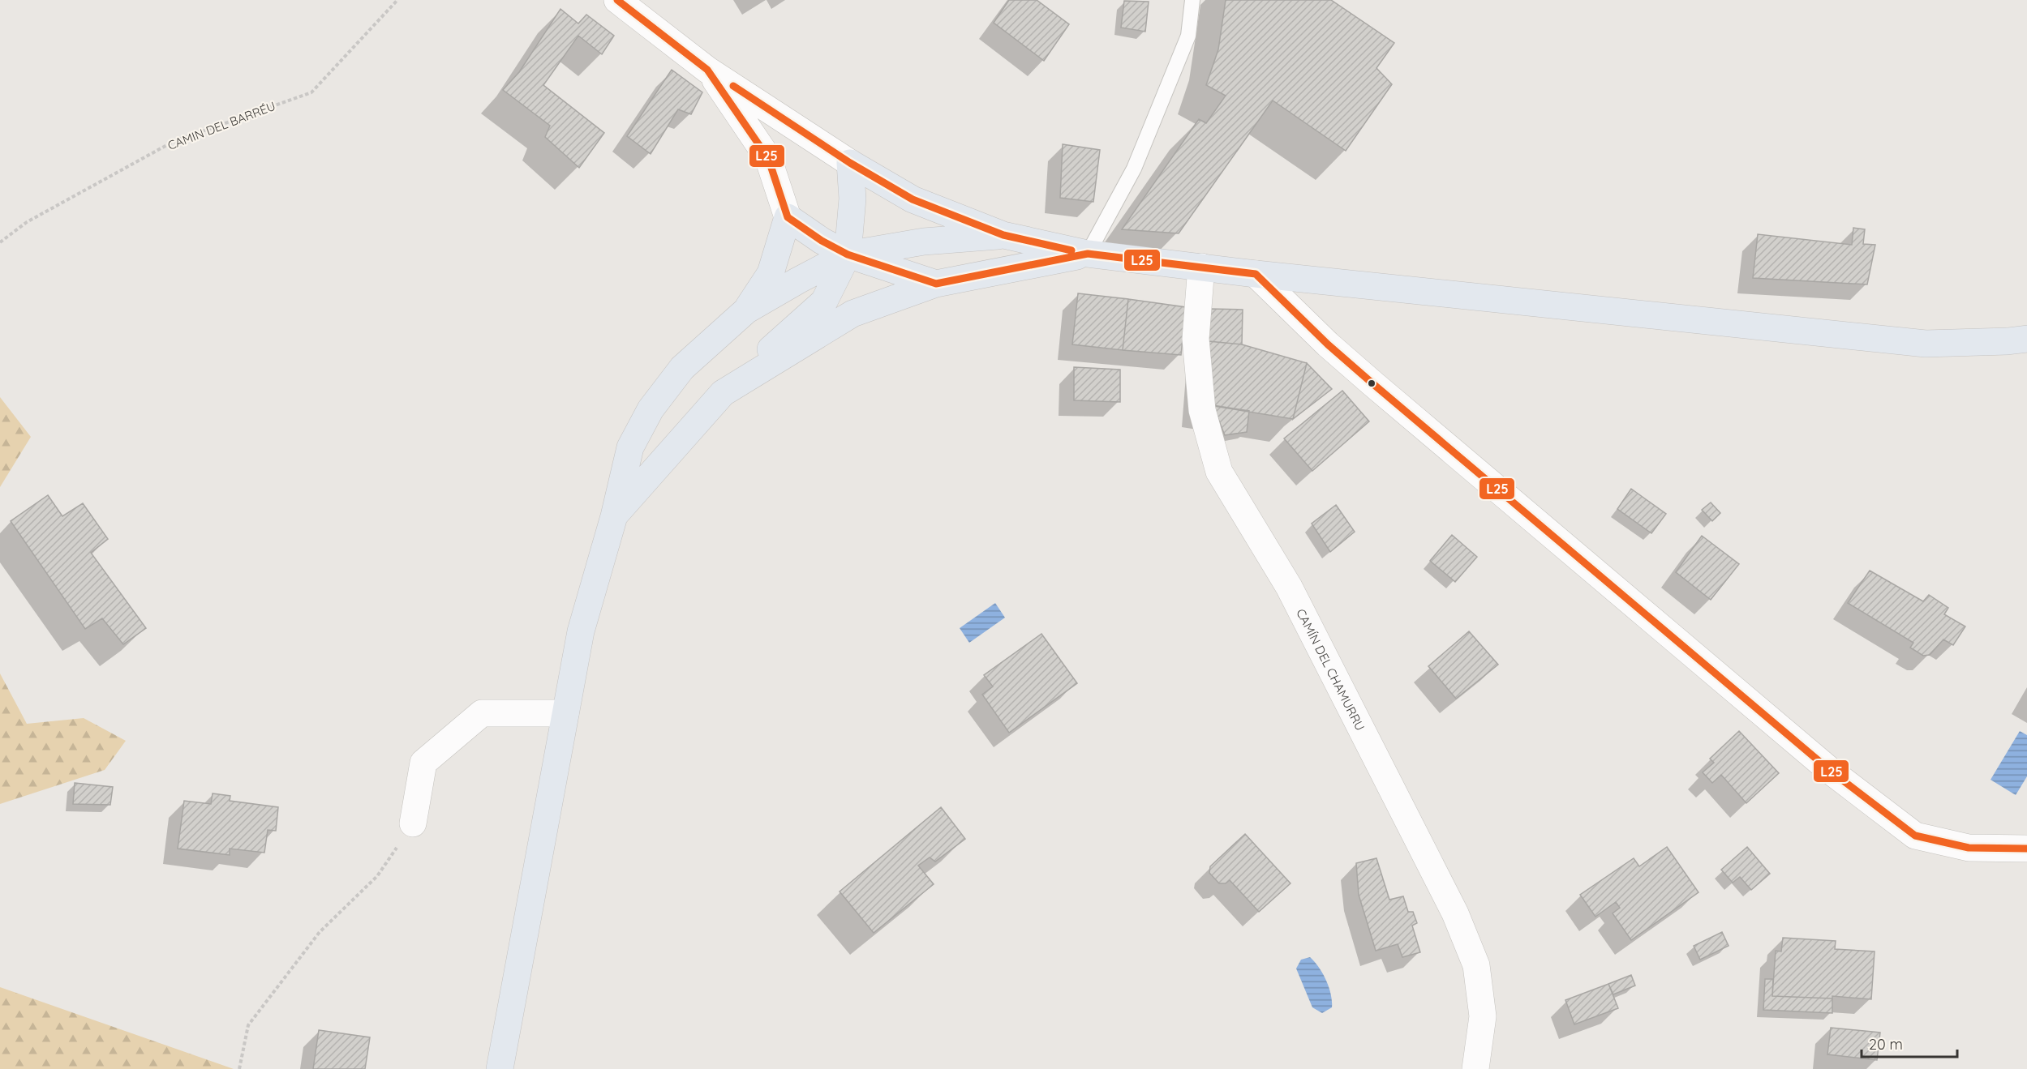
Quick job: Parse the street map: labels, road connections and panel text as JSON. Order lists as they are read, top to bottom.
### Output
{
  "streets": {
    "street": ["CAMÍN DEL CHAMURRU"],
    "path": ["CAMIN DEL BARRÉU"]
  },
  "lines": ["transit line L25"],
  "scale_bar": "20 m"
}
